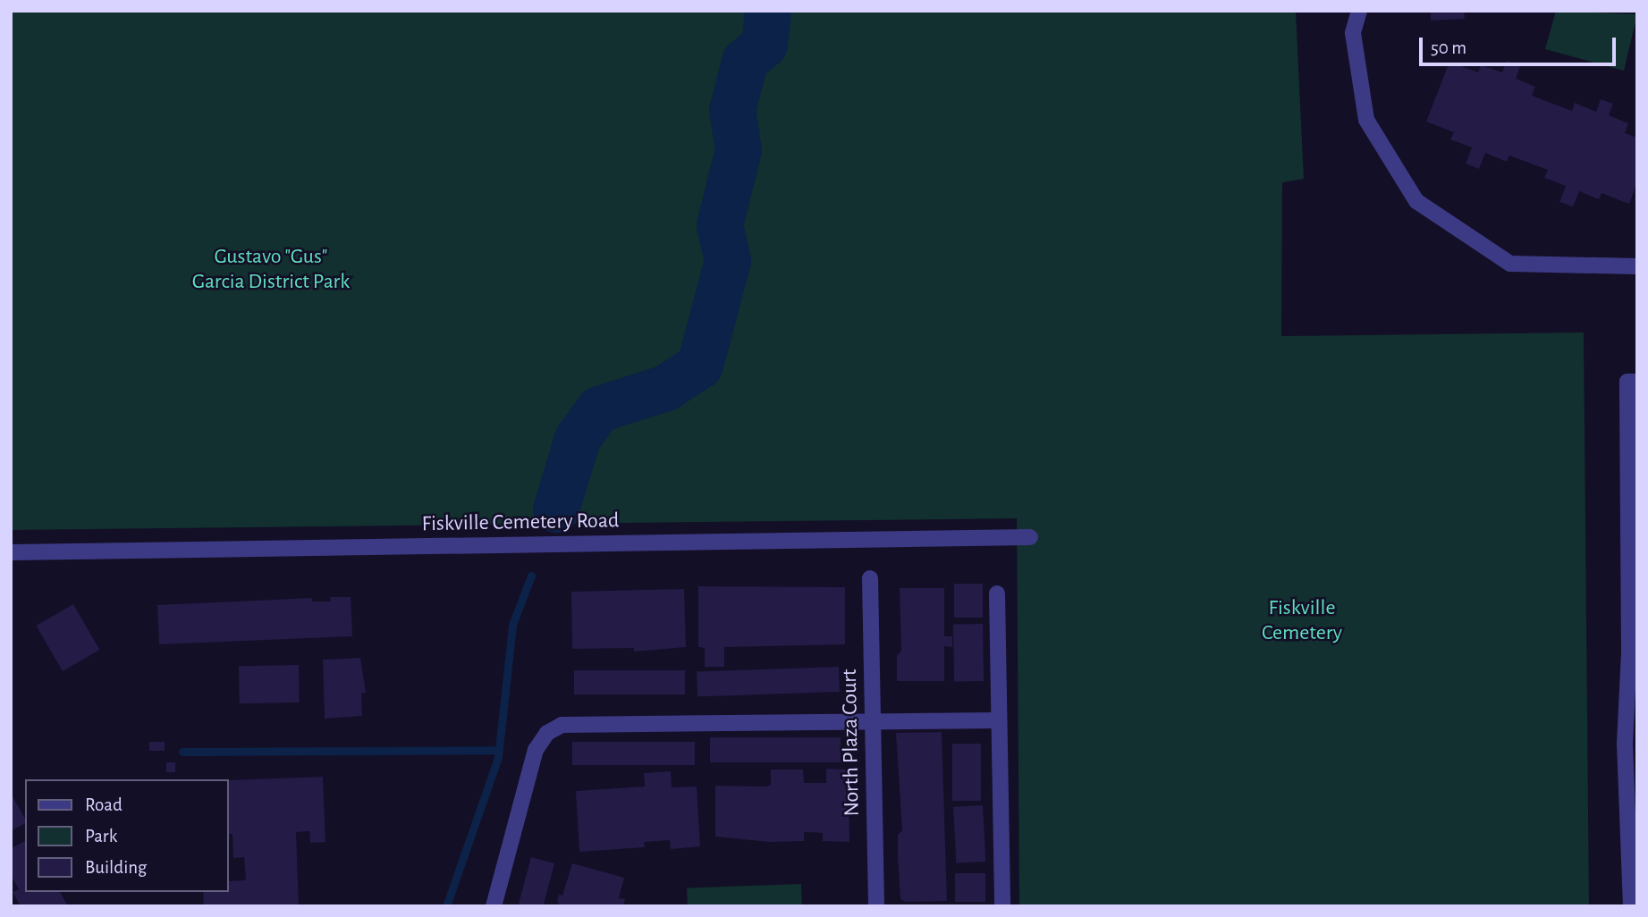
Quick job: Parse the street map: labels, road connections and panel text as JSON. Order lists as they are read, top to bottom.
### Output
{
  "streets": {
    "street": ["Fiskville Cemetery Road", "North Plaza Court"]
  },
  "parks": ["Gustavo \"Gus\" Garcia District Park", "Fiskville Cemetery"],
  "legend": ["Road", "Park", "Building"],
  "scale_bar": "50 m"
}
